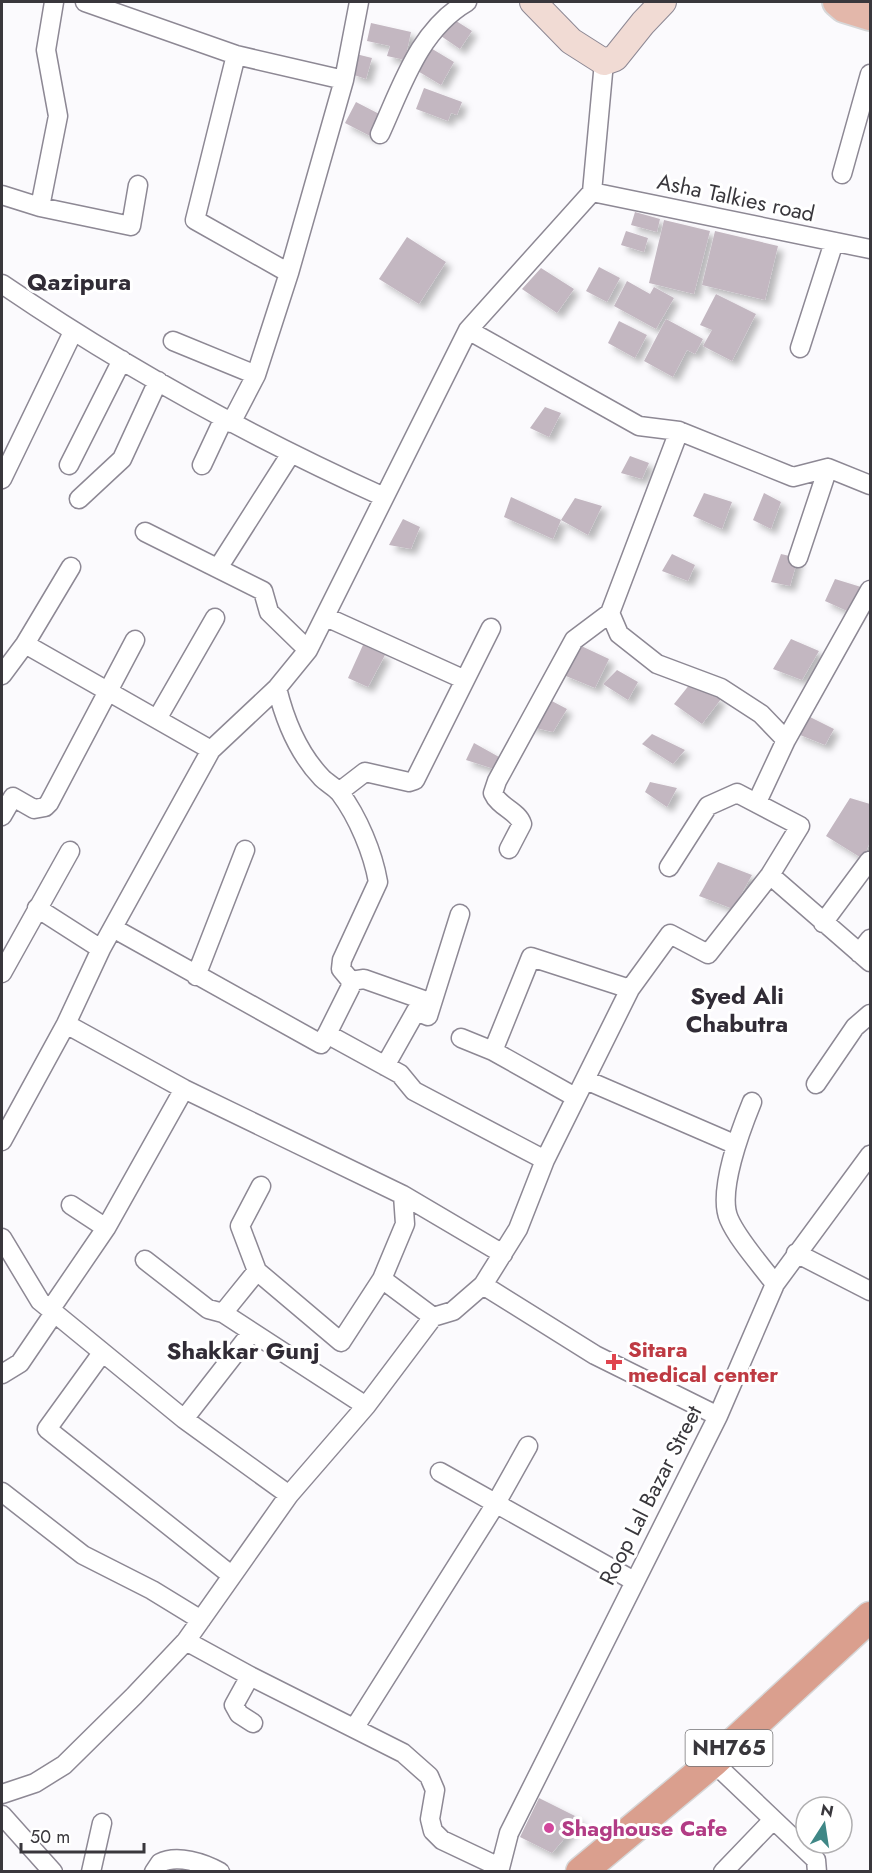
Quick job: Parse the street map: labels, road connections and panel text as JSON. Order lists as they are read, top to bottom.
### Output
{
  "streets": {
    "highway": ["NH765"],
    "street": ["Asha Talkies road", "Roop Lal Bazar Street"]
  },
  "districts": ["Qazipura", "Syed Ali Chabutra", "Shakkar Gunj"],
  "places": {
    "health": ["Sitara medical center"],
    "other": ["Shaghouse Cafe"]
  },
  "scale_bar": "50 m",
  "north": "top"
}
